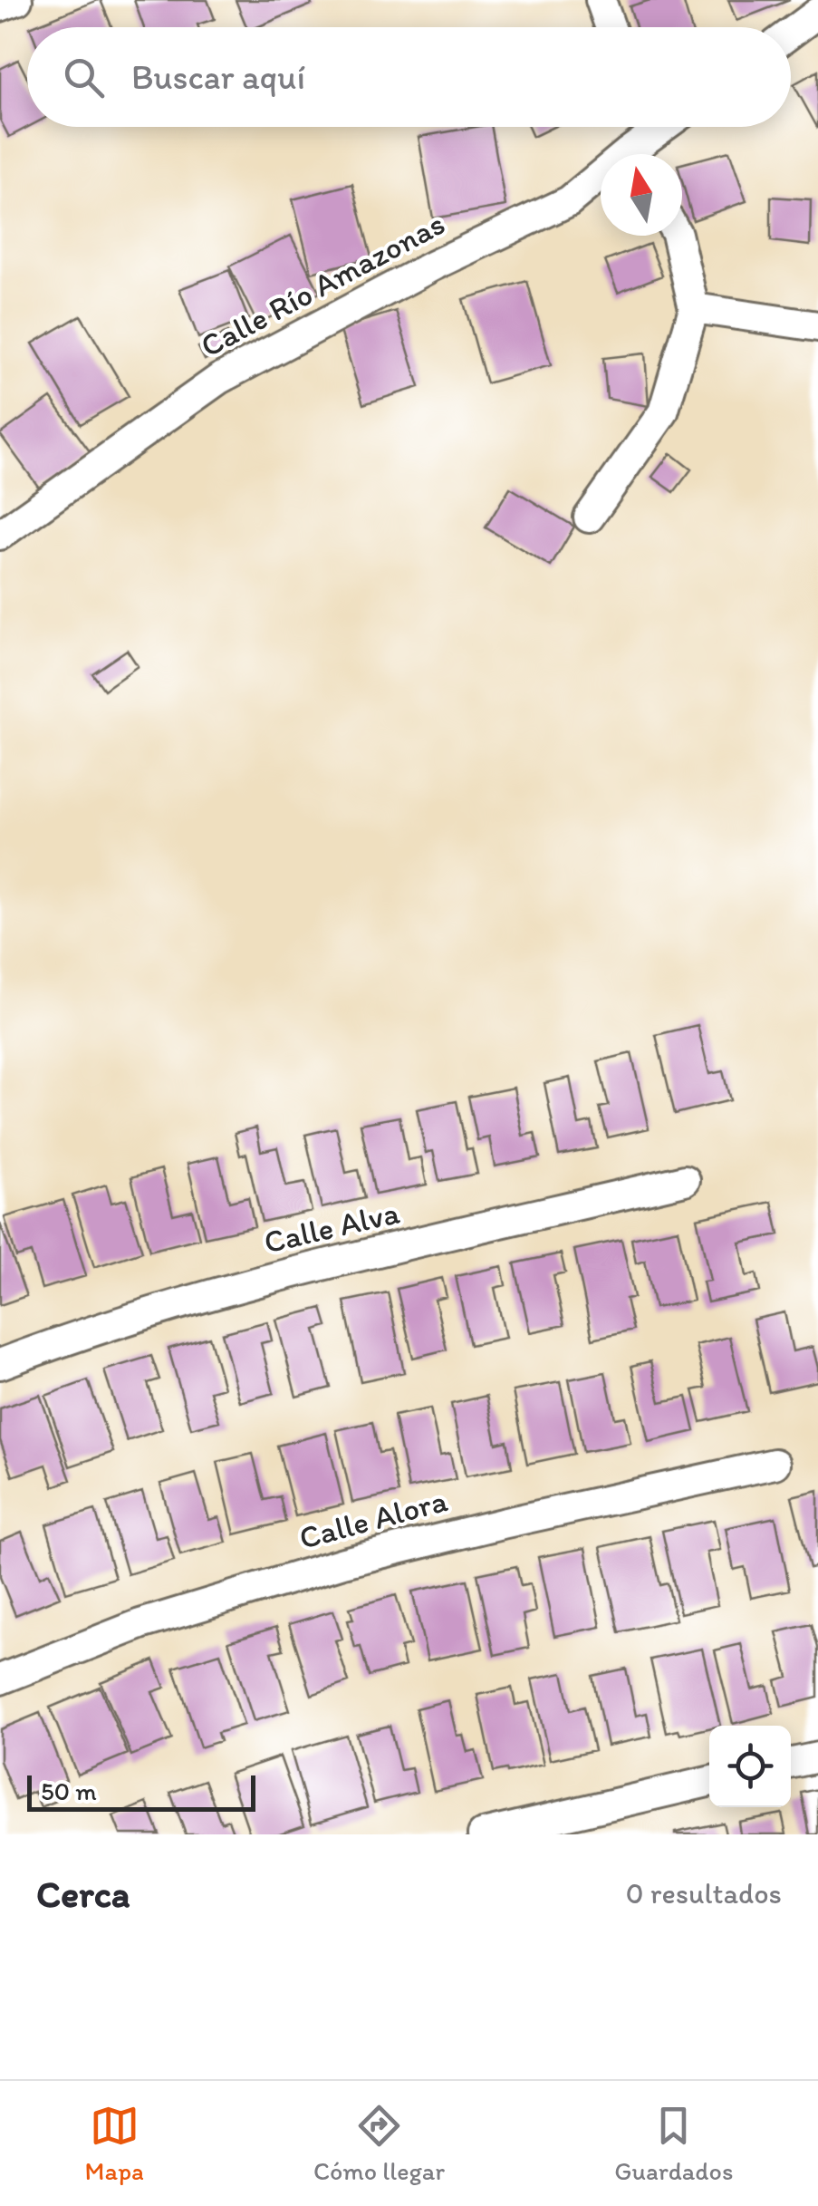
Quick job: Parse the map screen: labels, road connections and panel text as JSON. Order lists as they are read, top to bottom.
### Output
{
  "streets": {
    "street": ["Calle Río Amazonas", "Calle Alva", "Calle Alora"]
  },
  "scale_bar": "50 m",
  "north": "top",
  "page": {
    "search": "Buscar aquí",
    "scale": "50 m",
    "heading": ["Cerca", "0 resultados"],
    "nav": ["Mapa", "Cómo llegar", "Guardados"]
  }
}
